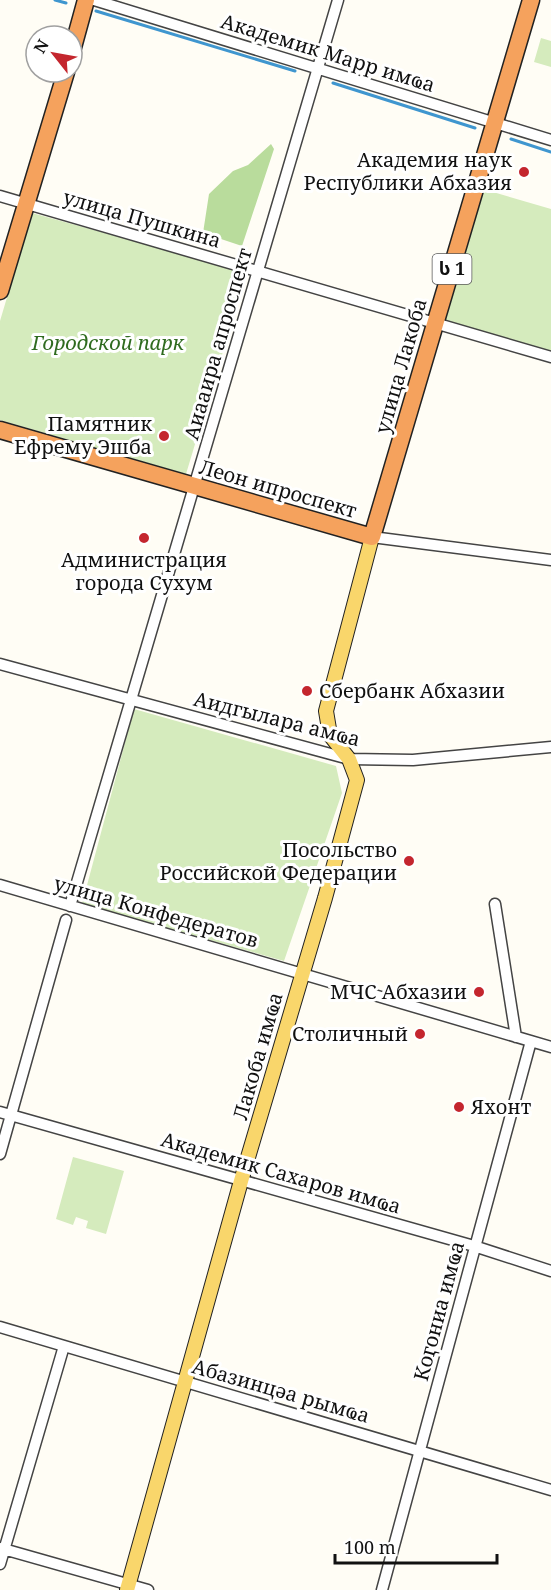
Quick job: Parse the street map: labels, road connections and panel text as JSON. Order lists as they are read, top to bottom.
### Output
{
  "streets": {
    "highway": ["ს 1", "улица Лакоба", "Леон ипроспект"],
    "main road": ["Лакоба имҩа"],
    "street": [
      "Академик Марр имҩа",
      "улица Пушкина",
      "Аиааира апроспект",
      "Аидгылара амҩа",
      "улица Конфедератов",
      "Академик Сахаров имҩа",
      "Коӷониа имҩа",
      "Абазинцәа рымҩа"
    ]
  },
  "crossings": [
    ["Академик Марр имҩа", "Аиааира апроспект"],
    ["Академик Марр имҩа", "улица Лакоба"],
    ["улица Пушкина", "Аиааира апроспект"],
    ["улица Пушкина", "улица Лакоба"],
    ["Аиааира апроспект", "Леон ипроспект"],
    ["Аиааира апроспект", "Аидгылара амҩа"],
    ["Аиааира апроспект", "улица Конфедератов"],
    ["улица Лакоба", "Леон ипроспект"],
    ["улица Лакоба", "Лакоба имҩа"],
    ["Леон ипроспект", "Лакоба имҩа"],
    ["Аидгылара амҩа", "Лакоба имҩа"],
    ["улица Конфедератов", "Лакоба имҩа"],
    ["улица Конфедератов", "Коӷониа имҩа"],
    ["Лакоба имҩа", "Академик Сахаров имҩа"],
    ["Лакоба имҩа", "Абазинцәа рымҩа"],
    ["Академик Сахаров имҩа", "Коӷониа имҩа"],
    ["Коӷониа имҩа", "Абазинцәа рымҩа"]
  ],
  "parks": ["Городской парк"],
  "places": [
    "Академия наук Республики Абхазия",
    "Памятник Ефрему Эшба",
    "Администрация города Сухум",
    "Сбербанк Абхазии",
    "Посольство Российской Федерации",
    "МЧС Абхазии",
    "Столичный",
    "Яхонт"
  ],
  "scale_bar": "100 m",
  "north": "top left"
}
